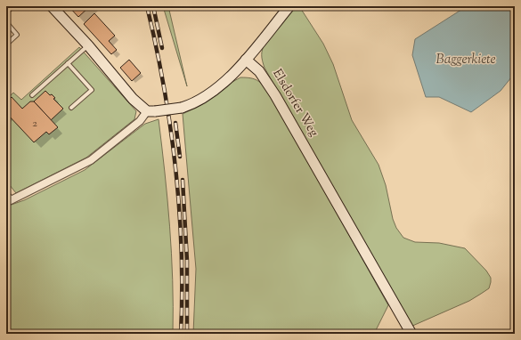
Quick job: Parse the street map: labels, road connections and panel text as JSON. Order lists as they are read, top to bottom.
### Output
{
  "streets": {
    "street": ["Elsdorfer Weg"]
  },
  "water": ["Baggerkiete"],
  "house_numbers": ["2"]
}
